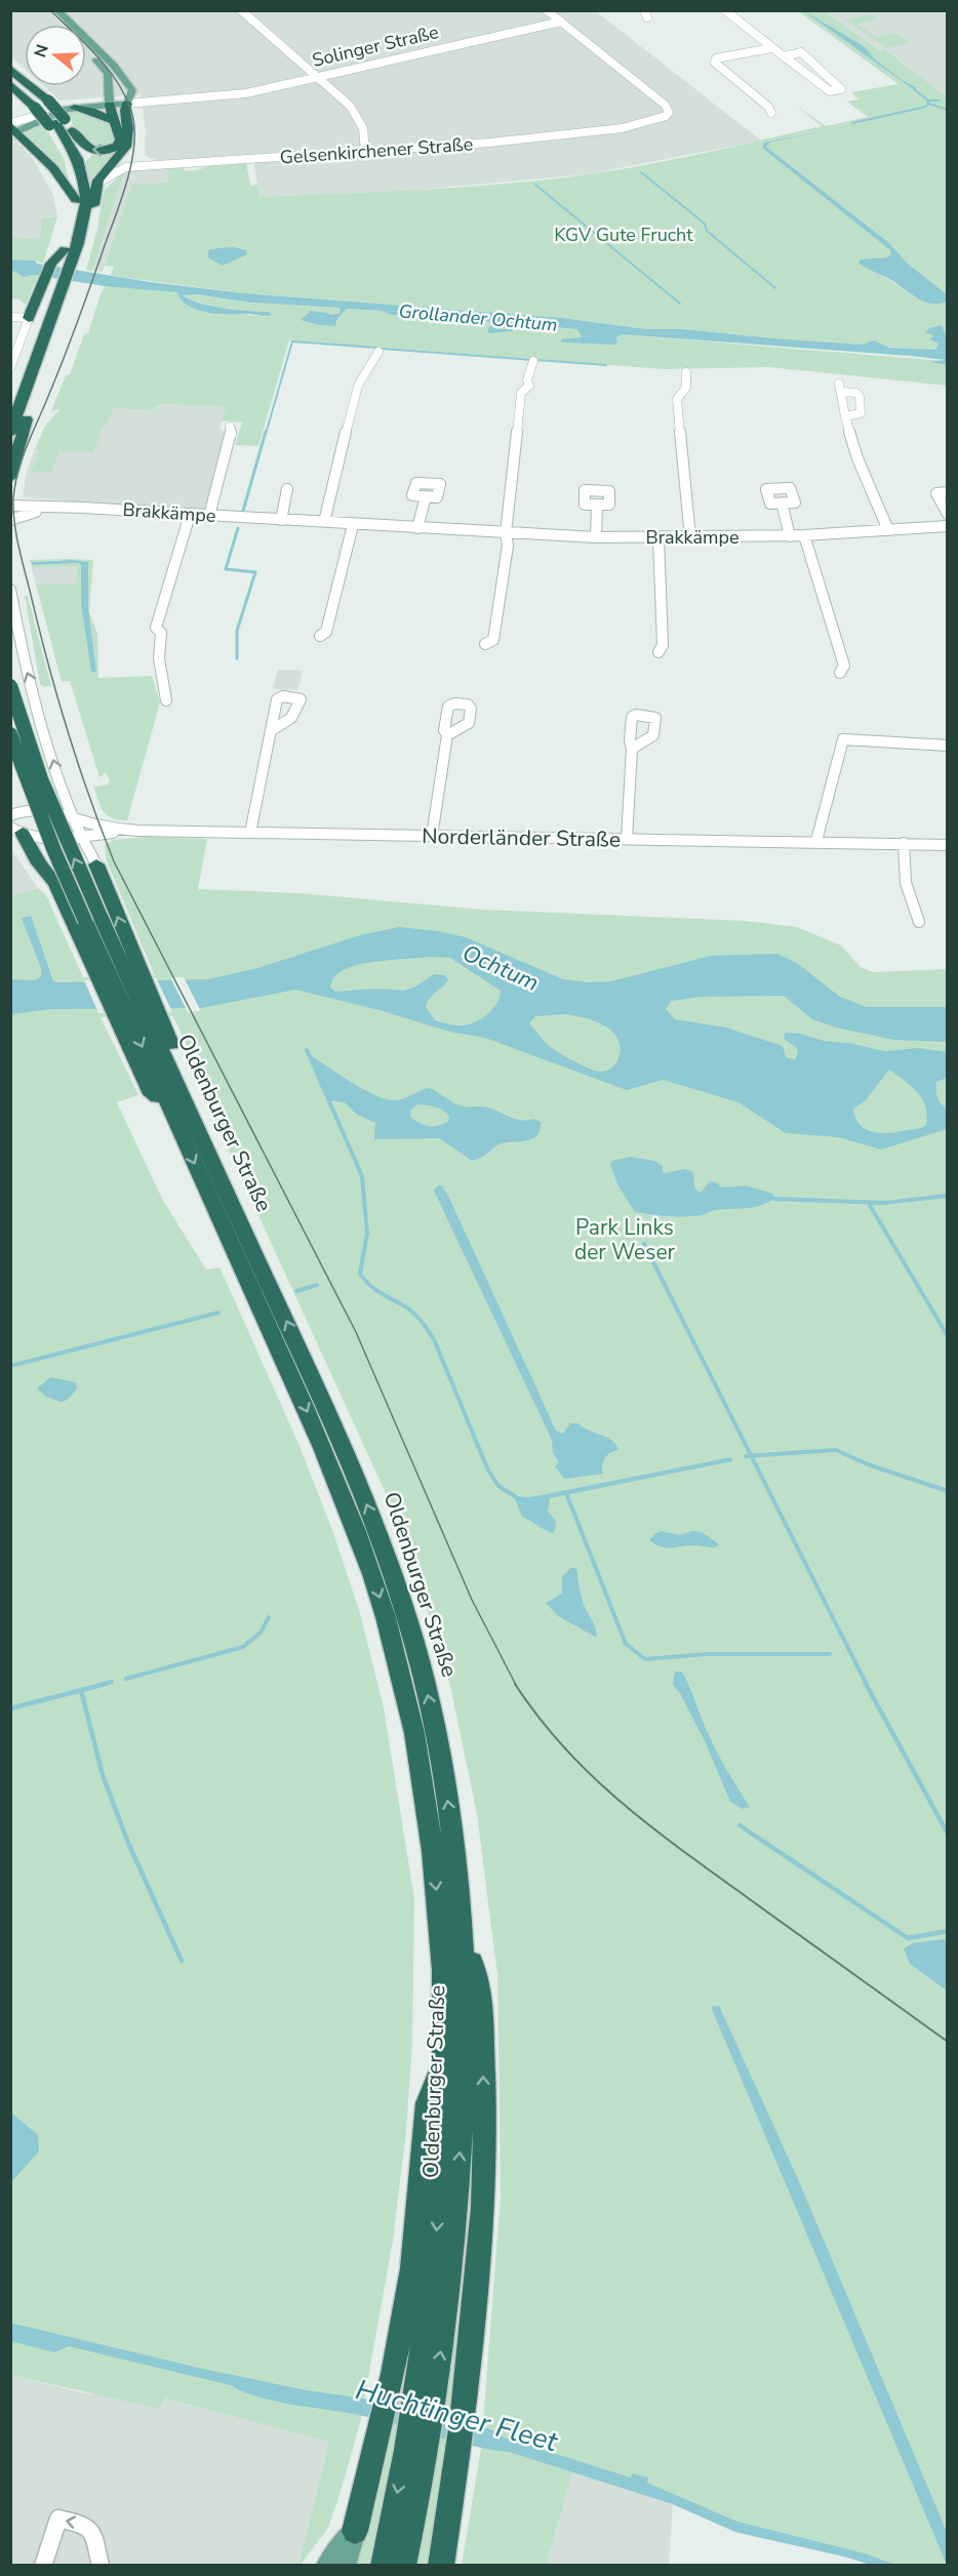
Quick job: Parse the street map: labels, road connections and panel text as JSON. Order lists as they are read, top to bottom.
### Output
{
  "streets": {
    "highway": ["Oldenburger Straße"],
    "main road": ["Solinger Straße"],
    "street": ["Gelsenkirchener Straße", "Brakkämpe", "Norderländer Straße"]
  },
  "crossings": [
    ["Solinger Straße", "Gelsenkirchener Straße"]
  ],
  "water": ["Grollander Ochtum", "Ochtum", "Huchtinger Fleet"],
  "parks": ["KGV Gute Frucht", "Park Links der Weser"],
  "north": "left"
}
